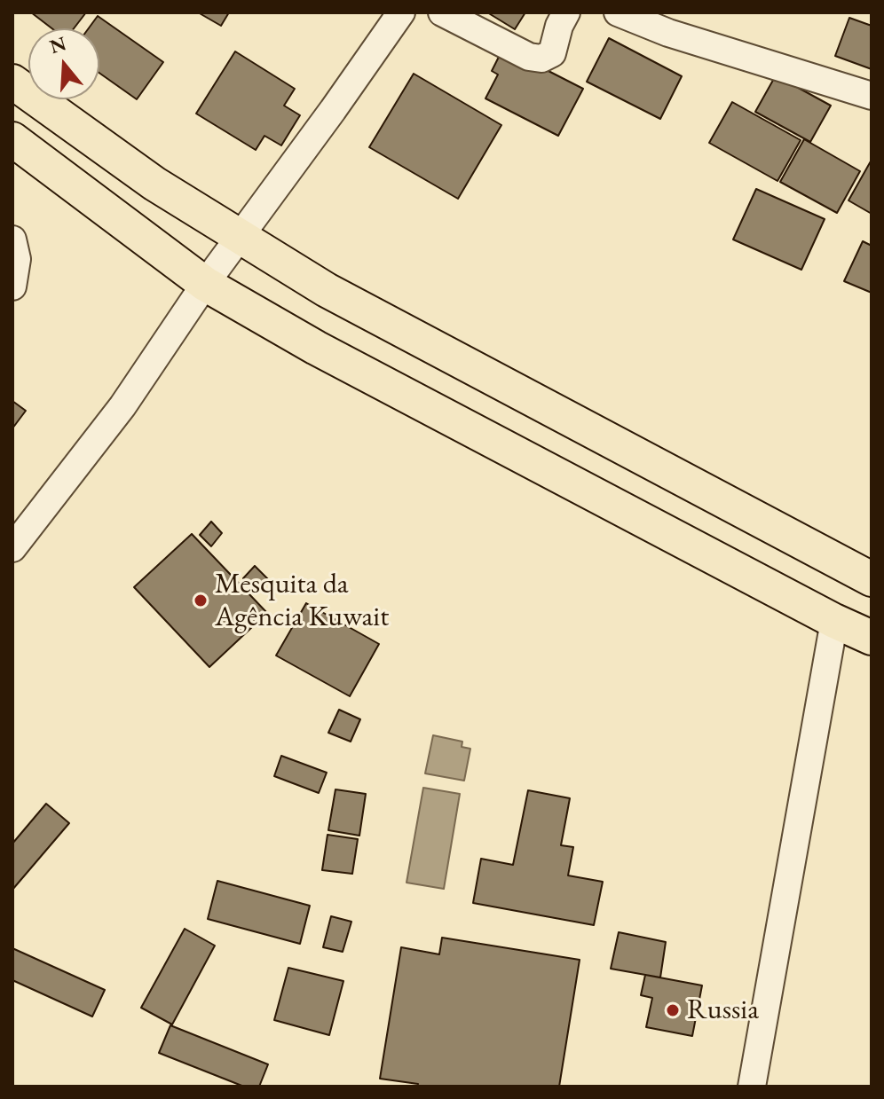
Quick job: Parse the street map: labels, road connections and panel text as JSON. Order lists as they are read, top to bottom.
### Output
{
  "places": ["Mesquita da Agência Kuwait", "Russia"],
  "north": "top"
}
